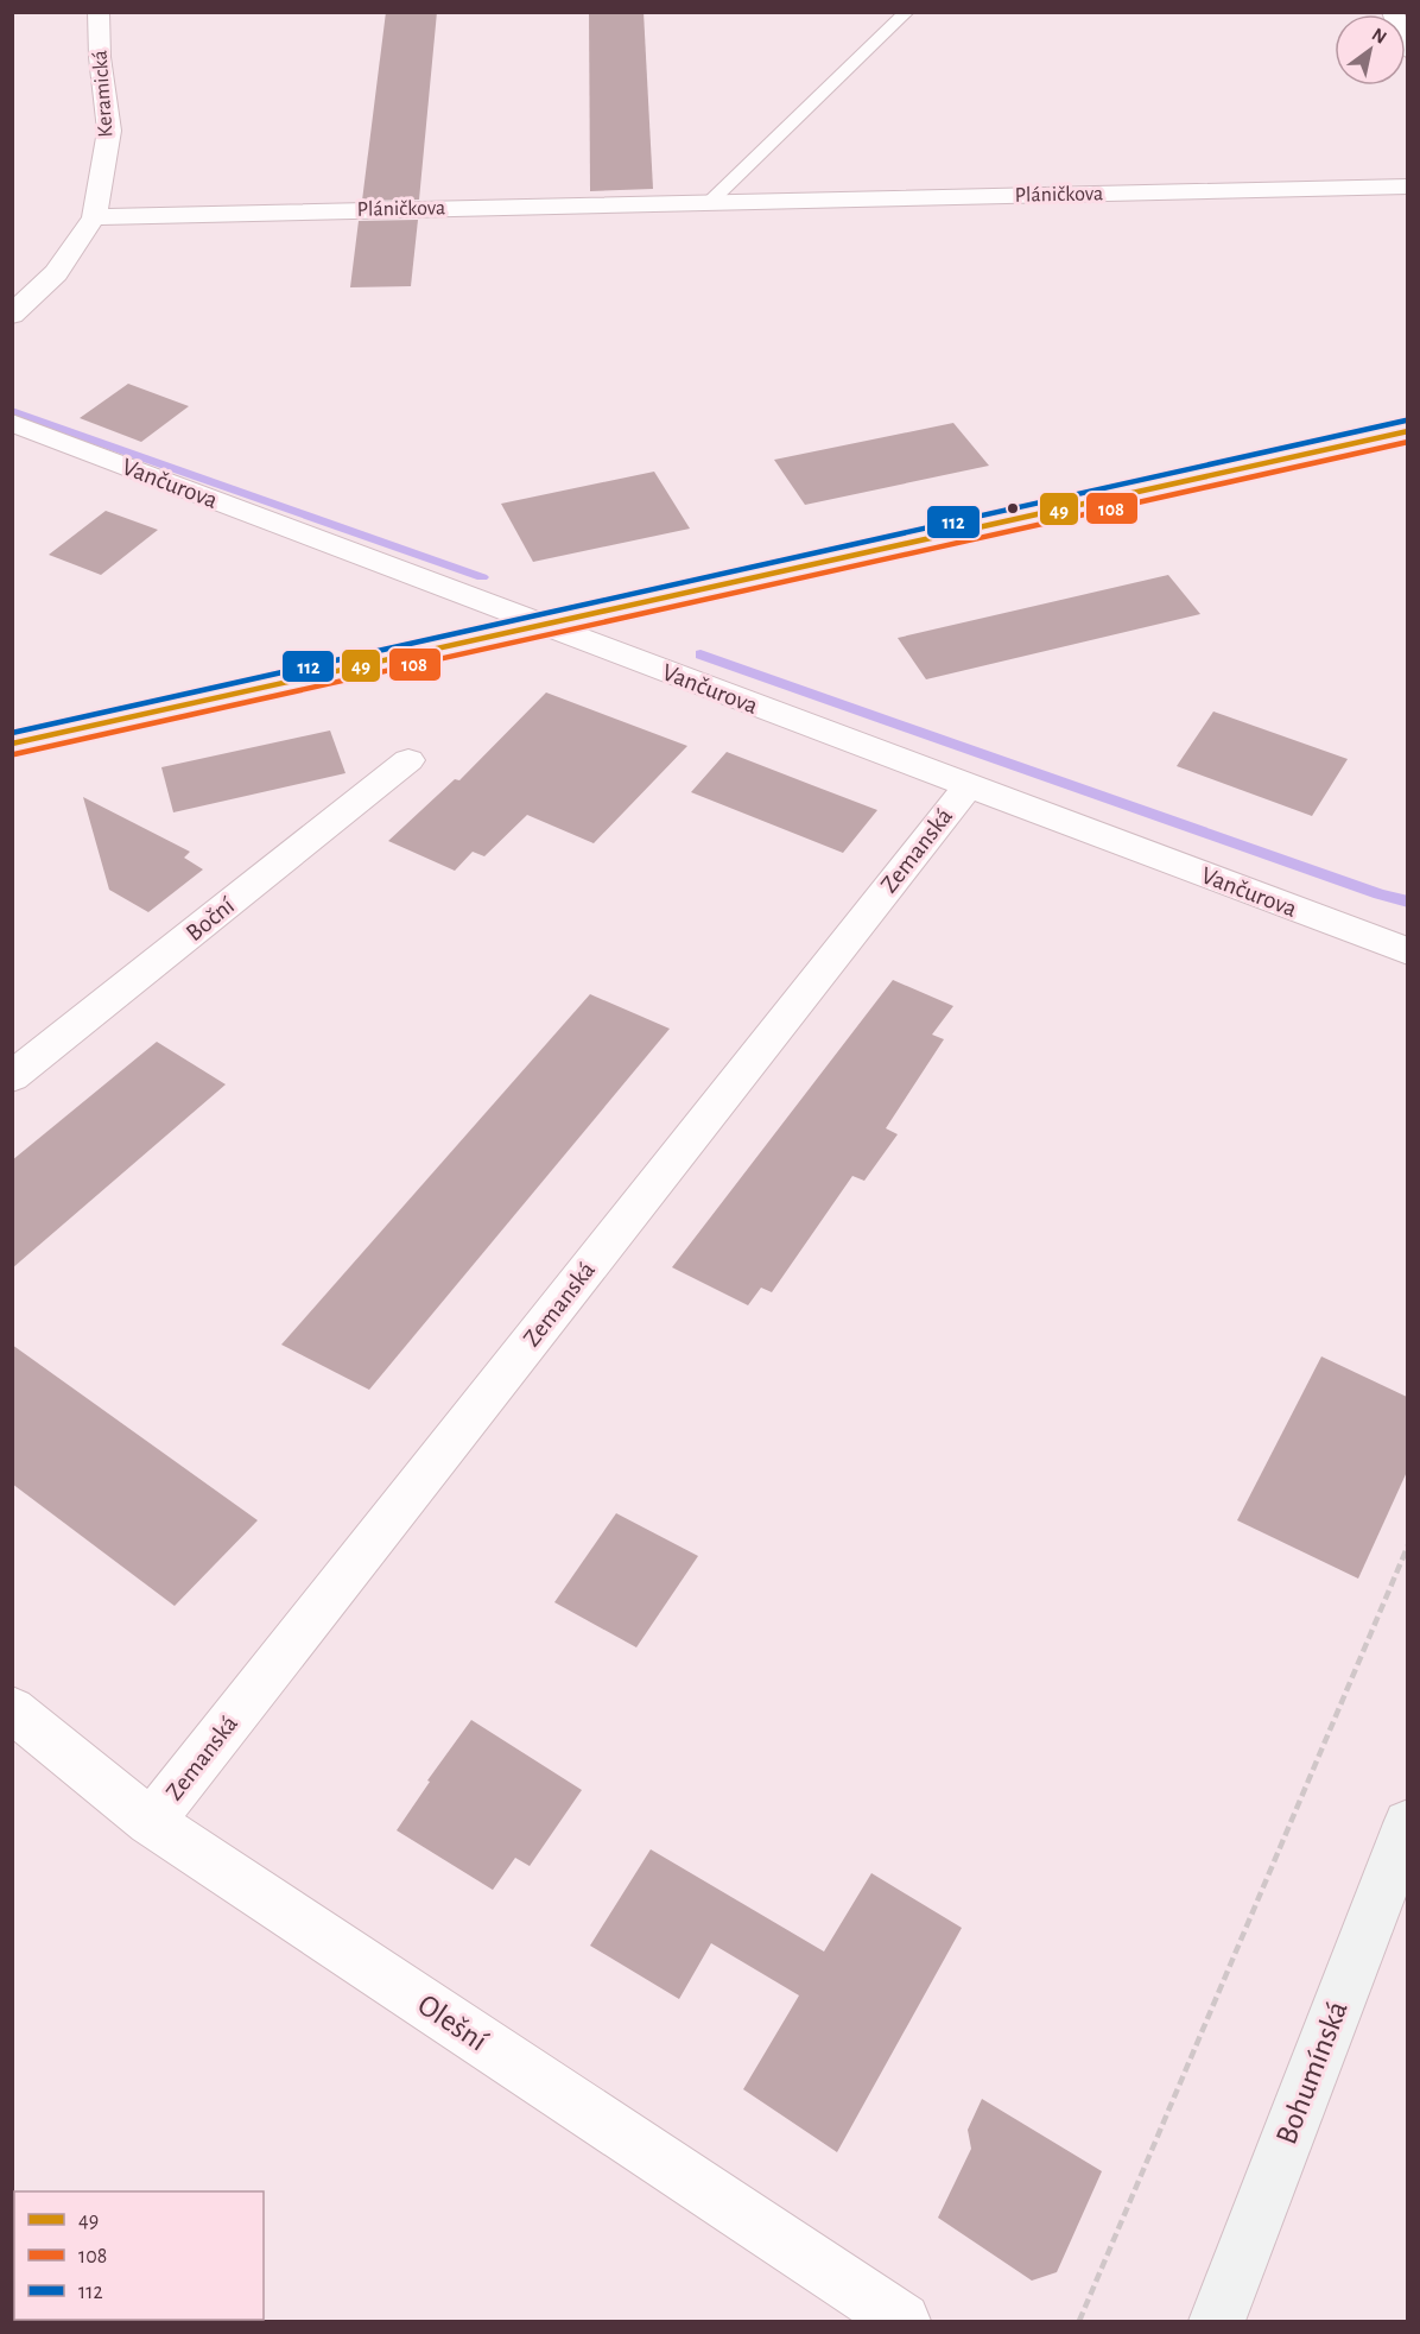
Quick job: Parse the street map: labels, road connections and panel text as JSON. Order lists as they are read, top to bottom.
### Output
{
  "streets": {
    "main road": ["Bohumínská"],
    "street": [
      "Keramická",
      "Pláničkova",
      "Vančurova",
      "Zemanská",
      "Boční",
      "Olešní"
    ]
  },
  "crossings": [
    ["Keramická", "Pláničkova"],
    ["Vančurova", "Zemanská"],
    ["Zemanská", "Olešní"]
  ],
  "lines": ["transit line 112", "transit line 49", "transit line 108"],
  "legend": ["49", "108", "112"],
  "north": "top right"
}
